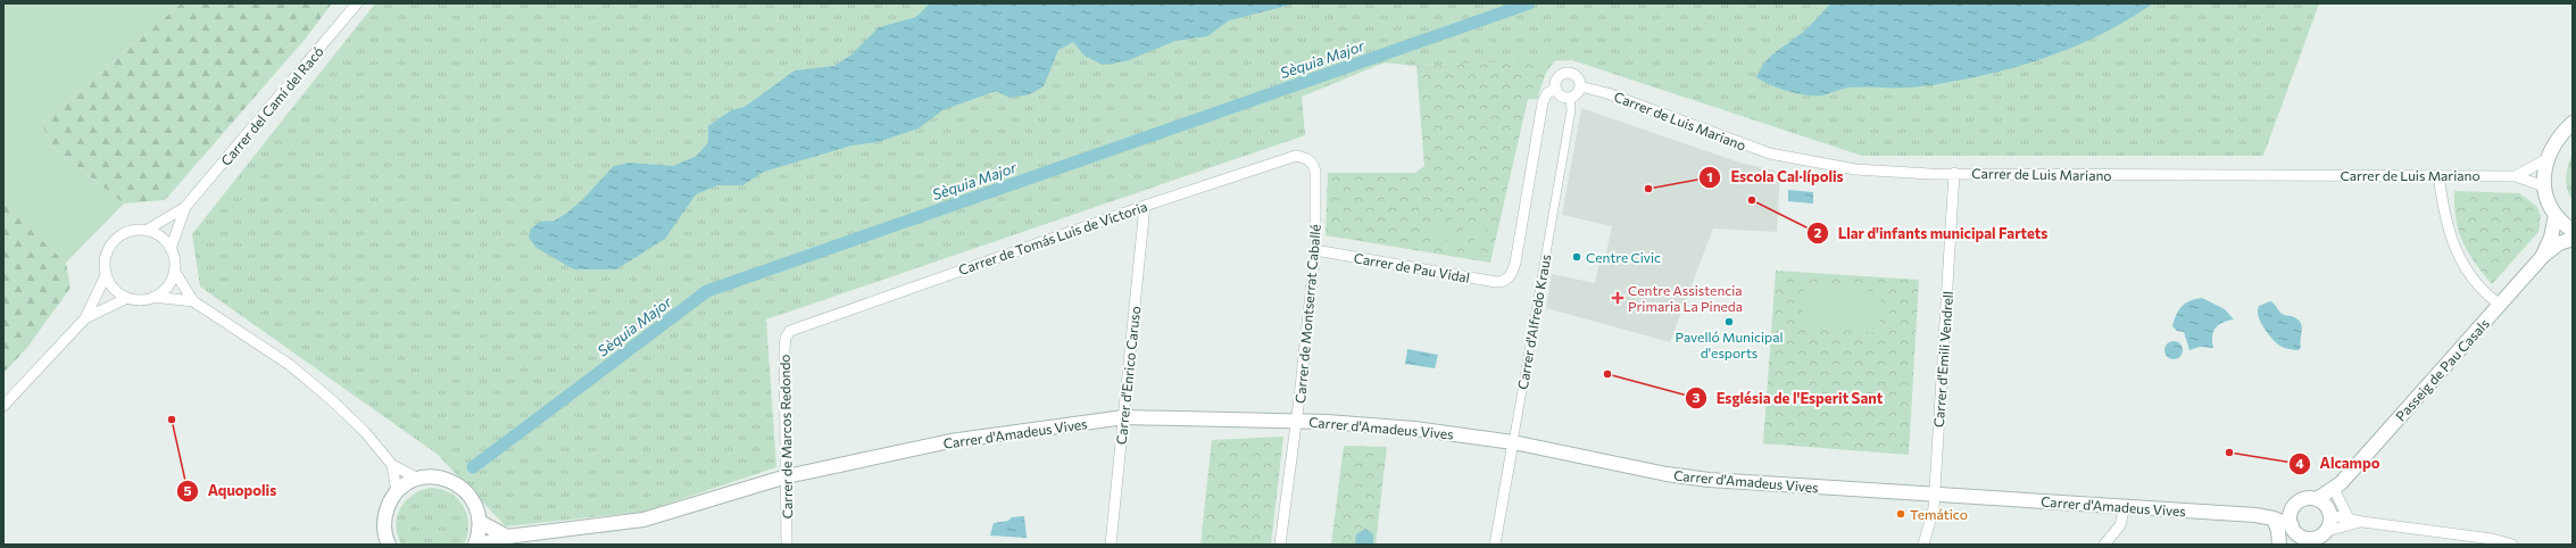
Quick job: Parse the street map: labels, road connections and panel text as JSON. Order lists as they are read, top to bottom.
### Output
{
  "streets": {
    "street": [
      "Carrer del Camí del Racó",
      "Carrer de Luis Mariano",
      "Carrer de Tomás Luis de Victoria",
      "Carrer de Pau Vidal",
      "Carrer de Montserrat Caballé",
      "Carrer d'Alfredo Kraus",
      "Carrer d'Emili Vendrell",
      "Passeig de Pau Casals",
      "Carrer d'Enrico Caruso",
      "Carrer d'Amadeus Vives",
      "Carrer de Marcos Redondo"
    ]
  },
  "crossings": [
    ["Carrer de Luis Mariano", "Carrer d'Alfredo Kraus"],
    ["Carrer de Luis Mariano", "Carrer d'Emili Vendrell"],
    ["Carrer de Tomás Luis de Victoria", "Carrer de Montserrat Caballé"],
    ["Carrer de Tomás Luis de Victoria", "Carrer d'Enrico Caruso"],
    ["Carrer de Tomás Luis de Victoria", "Carrer de Marcos Redondo"],
    ["Carrer de Pau Vidal", "Carrer de Montserrat Caballé"],
    ["Carrer de Pau Vidal", "Carrer d'Alfredo Kraus"],
    ["Carrer de Montserrat Caballé", "Carrer d'Amadeus Vives"],
    ["Carrer d'Alfredo Kraus", "Carrer d'Amadeus Vives"],
    ["Carrer d'Emili Vendrell", "Carrer d'Amadeus Vives"],
    ["Passeig de Pau Casals", "Carrer d'Amadeus Vives"],
    ["Carrer d'Enrico Caruso", "Carrer d'Amadeus Vives"],
    ["Carrer d'Amadeus Vives", "Carrer de Marcos Redondo"]
  ],
  "water": ["Sèquia Major"],
  "places": {
    "other": [
      "Escola Cal·lípolis",
      "Llar d'infants municipal Fartets",
      "Centre Civic",
      "Pavelló Municipal d'esports",
      "Església de l'Esperit Sant",
      "Aquopolis",
      "Alcampo",
      "Temático"
    ],
    "health": ["Centre Assistencia Primaria La Pineda"]
  }
}
